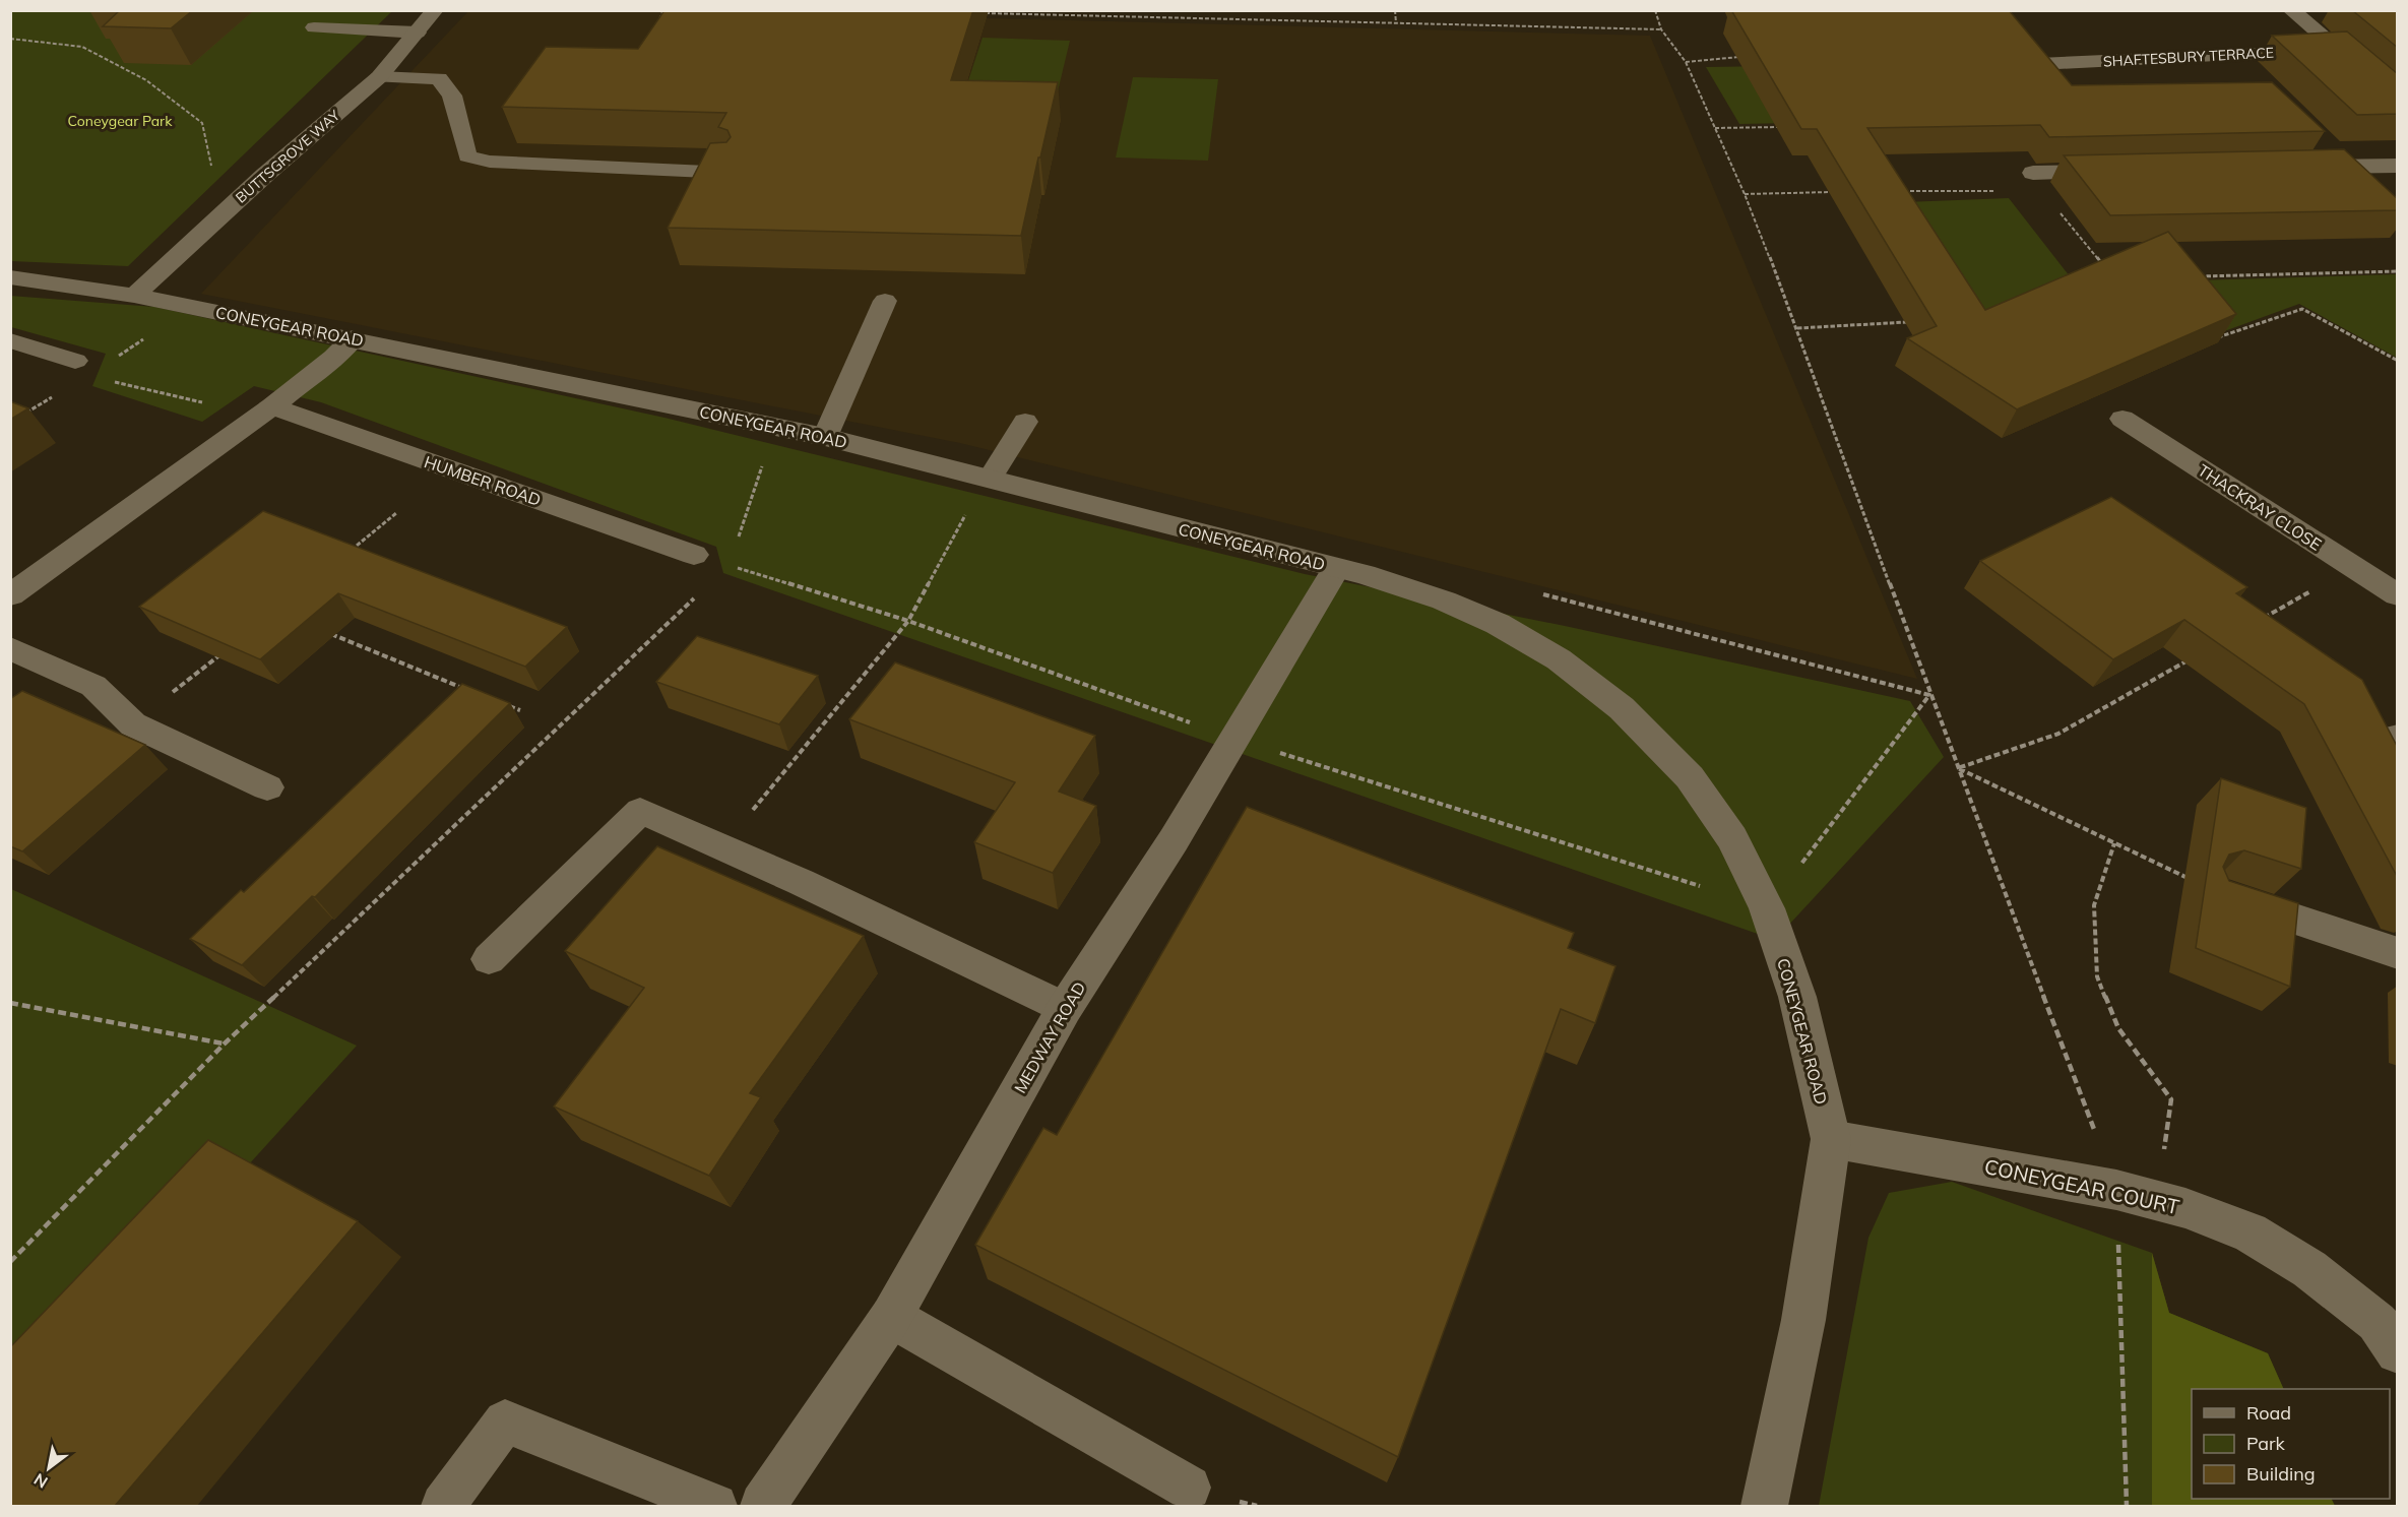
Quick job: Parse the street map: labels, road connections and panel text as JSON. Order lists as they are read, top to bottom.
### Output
{
  "streets": {
    "street": [
      "SHAFTESBURY TERRACE",
      "BUTTSGROVE WAY",
      "CONEYGEAR ROAD",
      "HUMBER ROAD",
      "THACKRAY CLOSE",
      "MEDWAY ROAD",
      "CONEYGEAR COURT"
    ]
  },
  "crossings": [
    ["BUTTSGROVE WAY", "CONEYGEAR ROAD"],
    ["CONEYGEAR ROAD", "MEDWAY ROAD"],
    ["CONEYGEAR ROAD", "CONEYGEAR COURT"]
  ],
  "parks": ["Coneygear Park"],
  "legend": ["Road", "Park", "Building"],
  "north": "bottom left"
}
